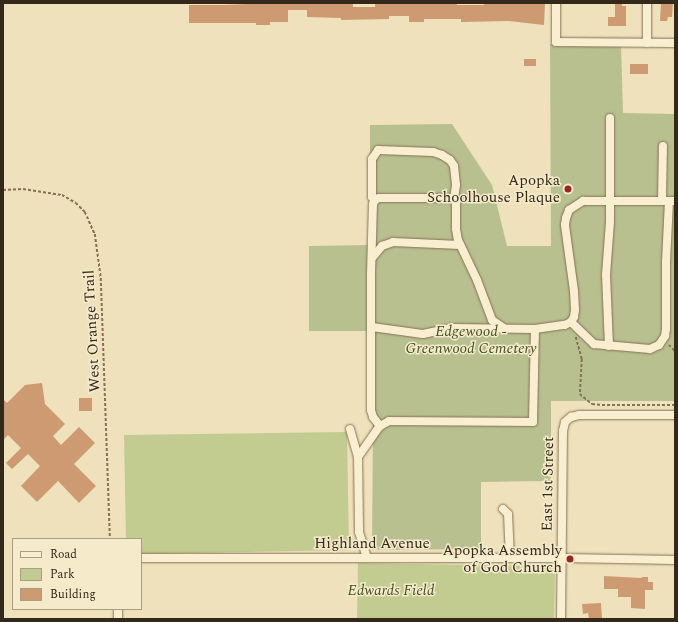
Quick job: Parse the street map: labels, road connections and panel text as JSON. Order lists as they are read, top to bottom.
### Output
{
  "streets": {
    "street": ["East 1st Street", "Highland Avenue"],
    "path": ["West Orange Trail"]
  },
  "crossings": [
    ["East 1st Street", "Highland Avenue"]
  ],
  "parks": ["Edgewood - Greenwood Cemetery", "Edwards Field"],
  "places": ["Apopka Schoolhouse Plaque", "Apopka Assembly of God Church"],
  "legend": ["Road", "Park", "Building"]
}
